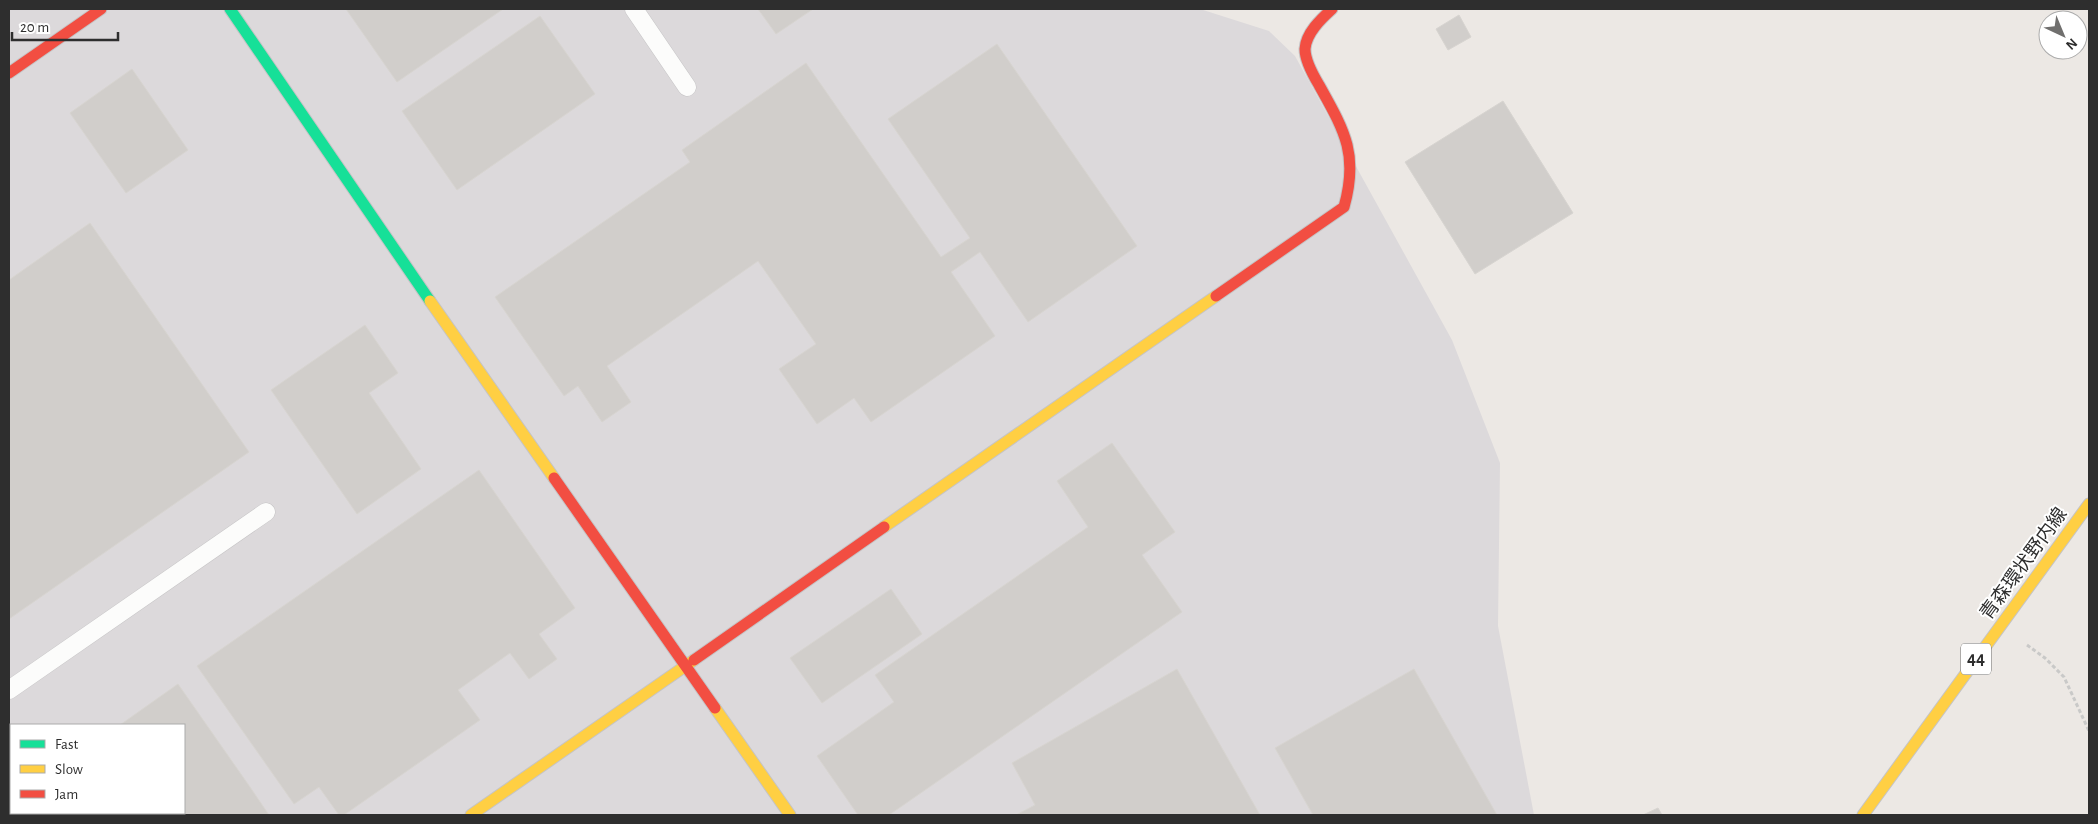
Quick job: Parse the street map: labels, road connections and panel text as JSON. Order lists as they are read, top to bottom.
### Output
{
  "streets": {
    "street": ["青森環状野内線", "44"]
  },
  "legend": ["Fast", "Slow", "Jam"],
  "scale_bar": "20 m",
  "north": "bottom right"
}
